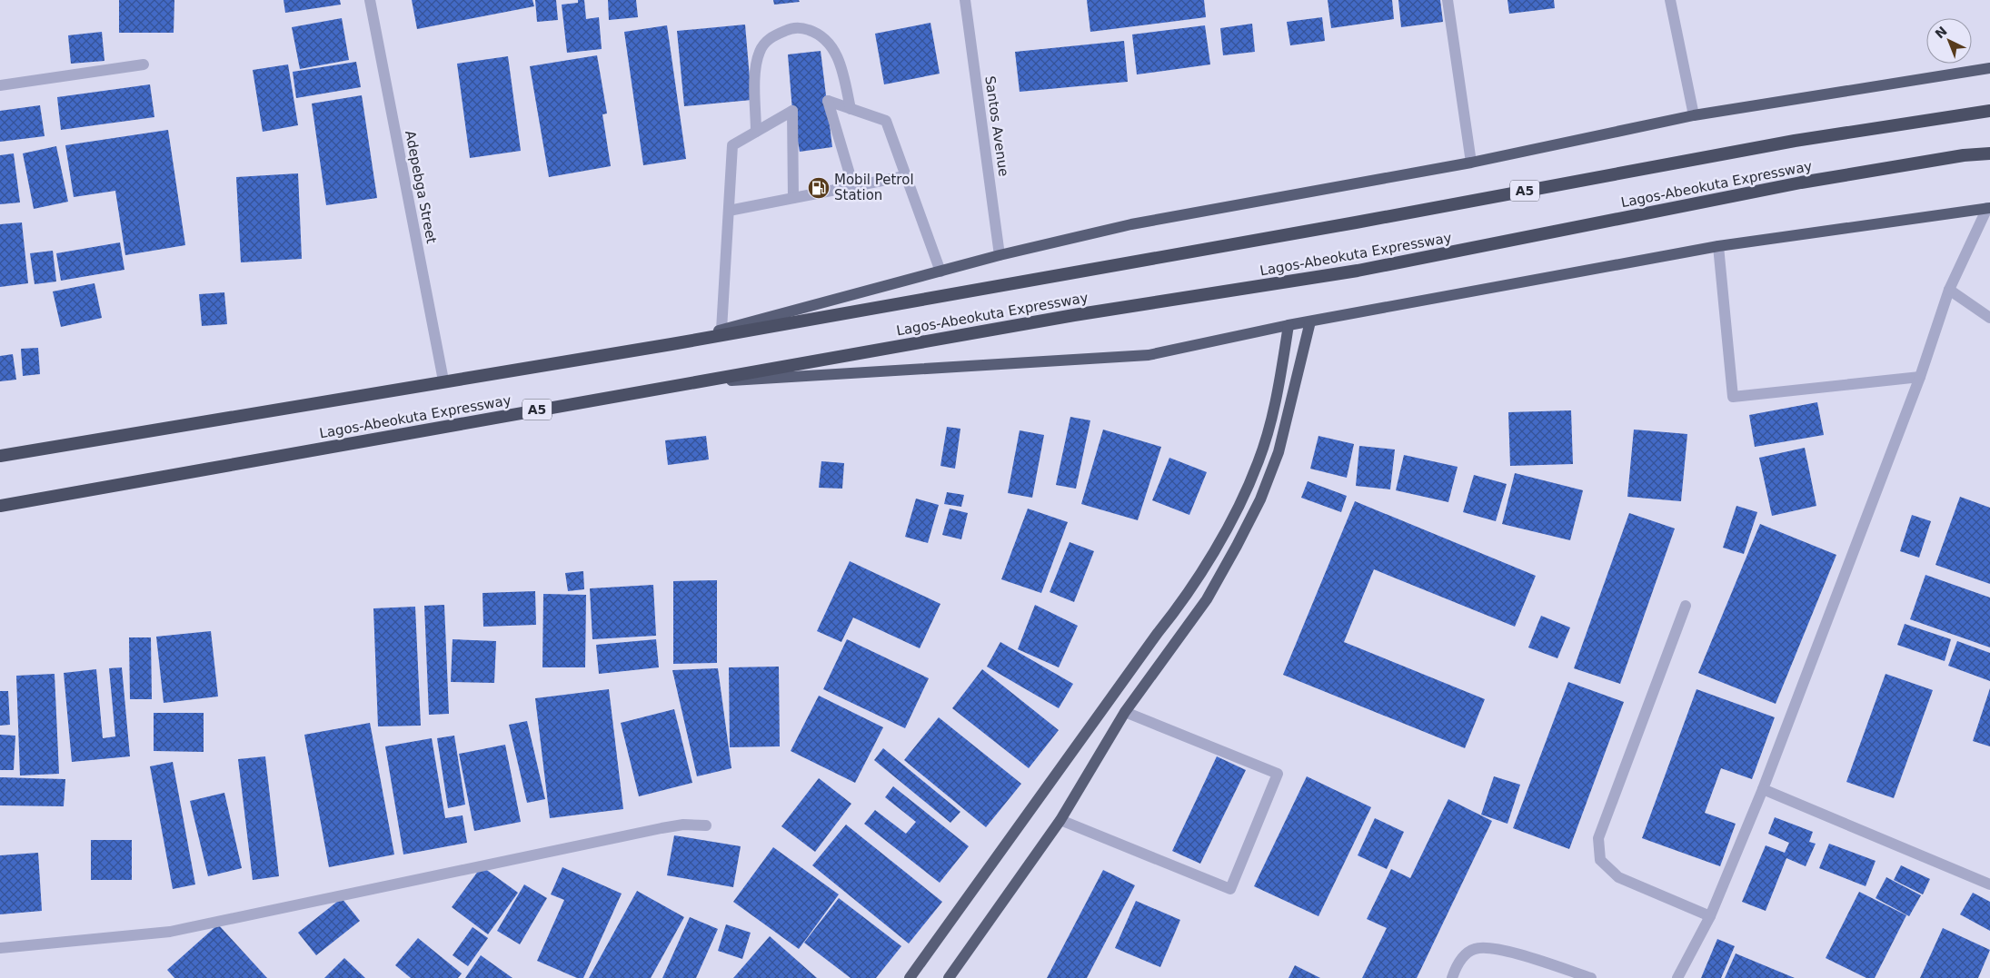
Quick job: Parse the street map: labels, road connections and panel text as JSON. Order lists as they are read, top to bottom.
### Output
{
  "streets": {
    "highway": ["Lagos-Abeokuta Expressway", "A5"],
    "street": ["Santos Avenue", "Adepebga Street"]
  },
  "crossings": [
    ["Lagos-Abeokuta Expressway", "Adepebga Street"]
  ],
  "places": {
    "fuel station": ["Mobil Petrol Station"]
  },
  "north": "top left"
}
